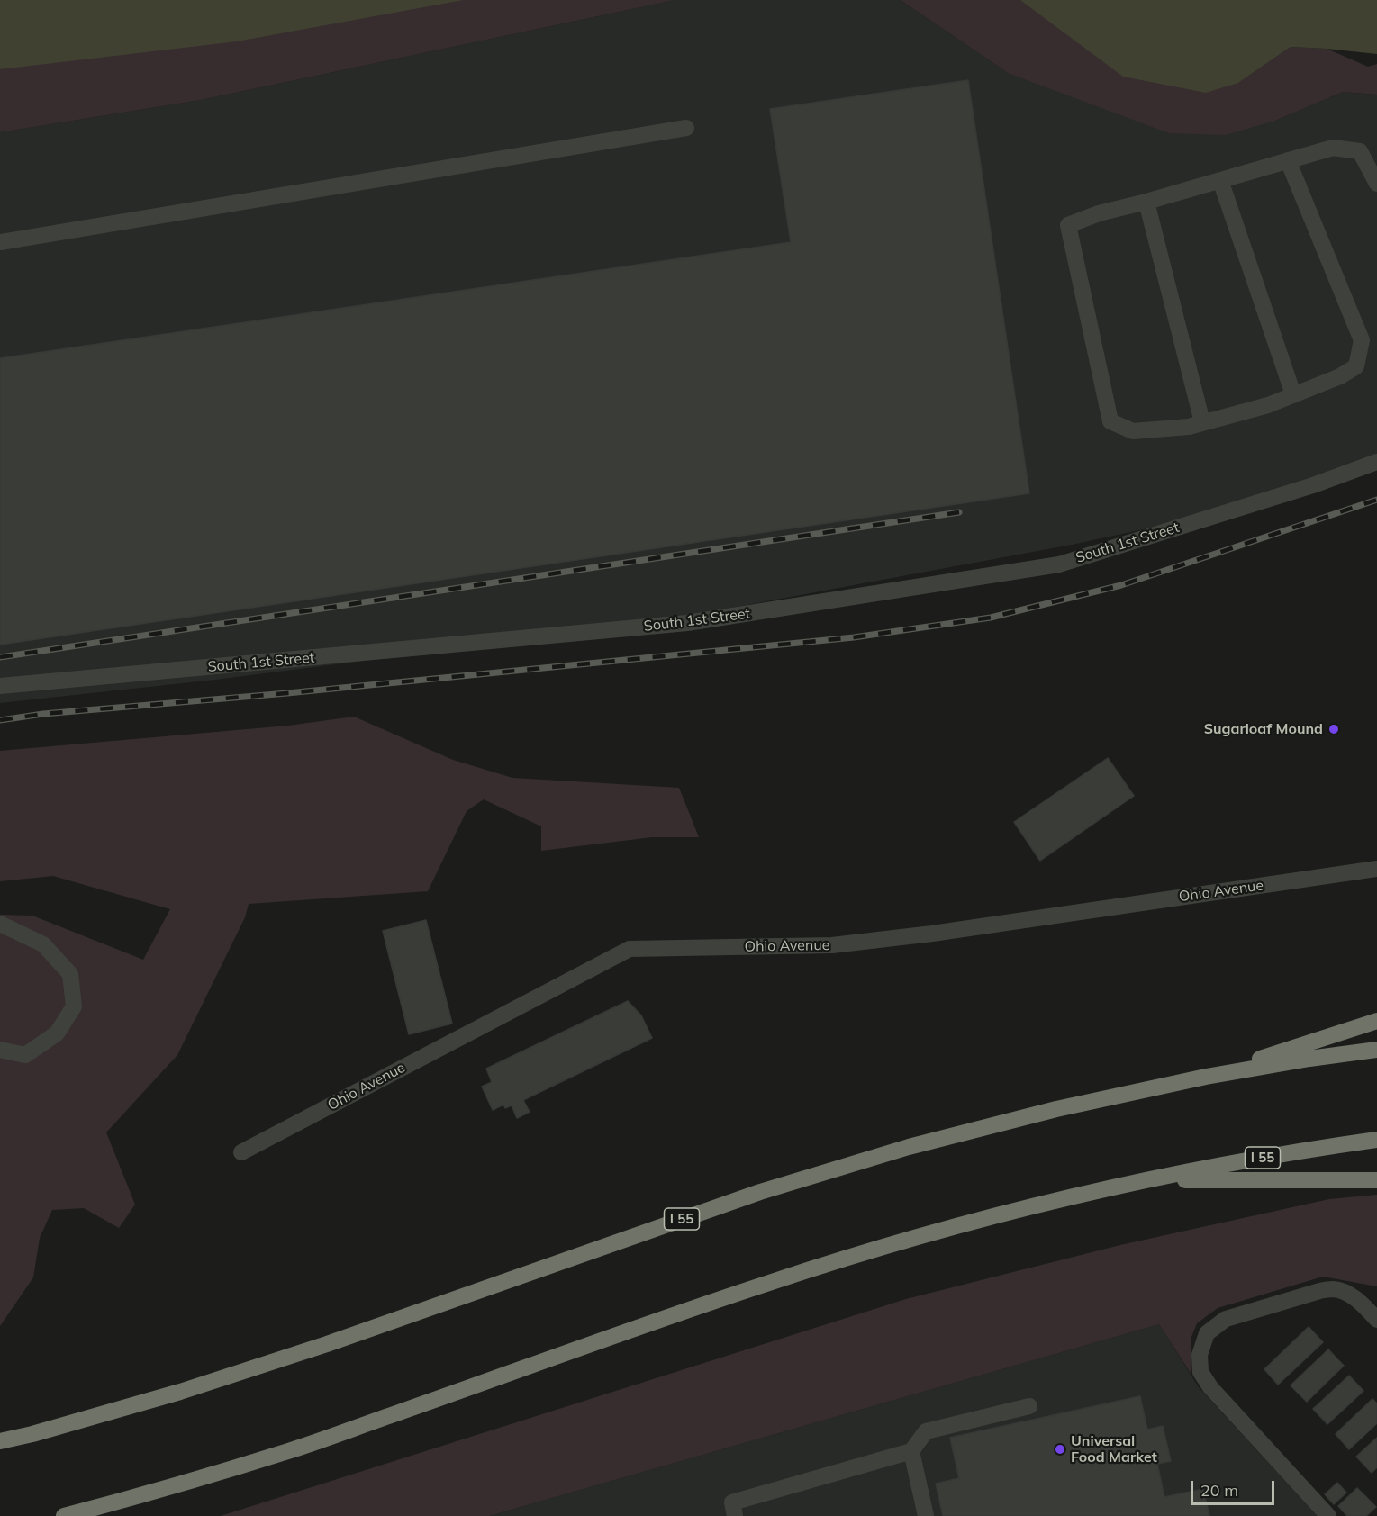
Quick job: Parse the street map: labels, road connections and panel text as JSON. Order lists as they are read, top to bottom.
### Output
{
  "streets": {
    "highway": ["I 55"],
    "street": ["South 1st Street", "Ohio Avenue"]
  },
  "places": ["Sugarloaf Mound", "Universal Food Market"],
  "scale_bar": "20 m"
}
